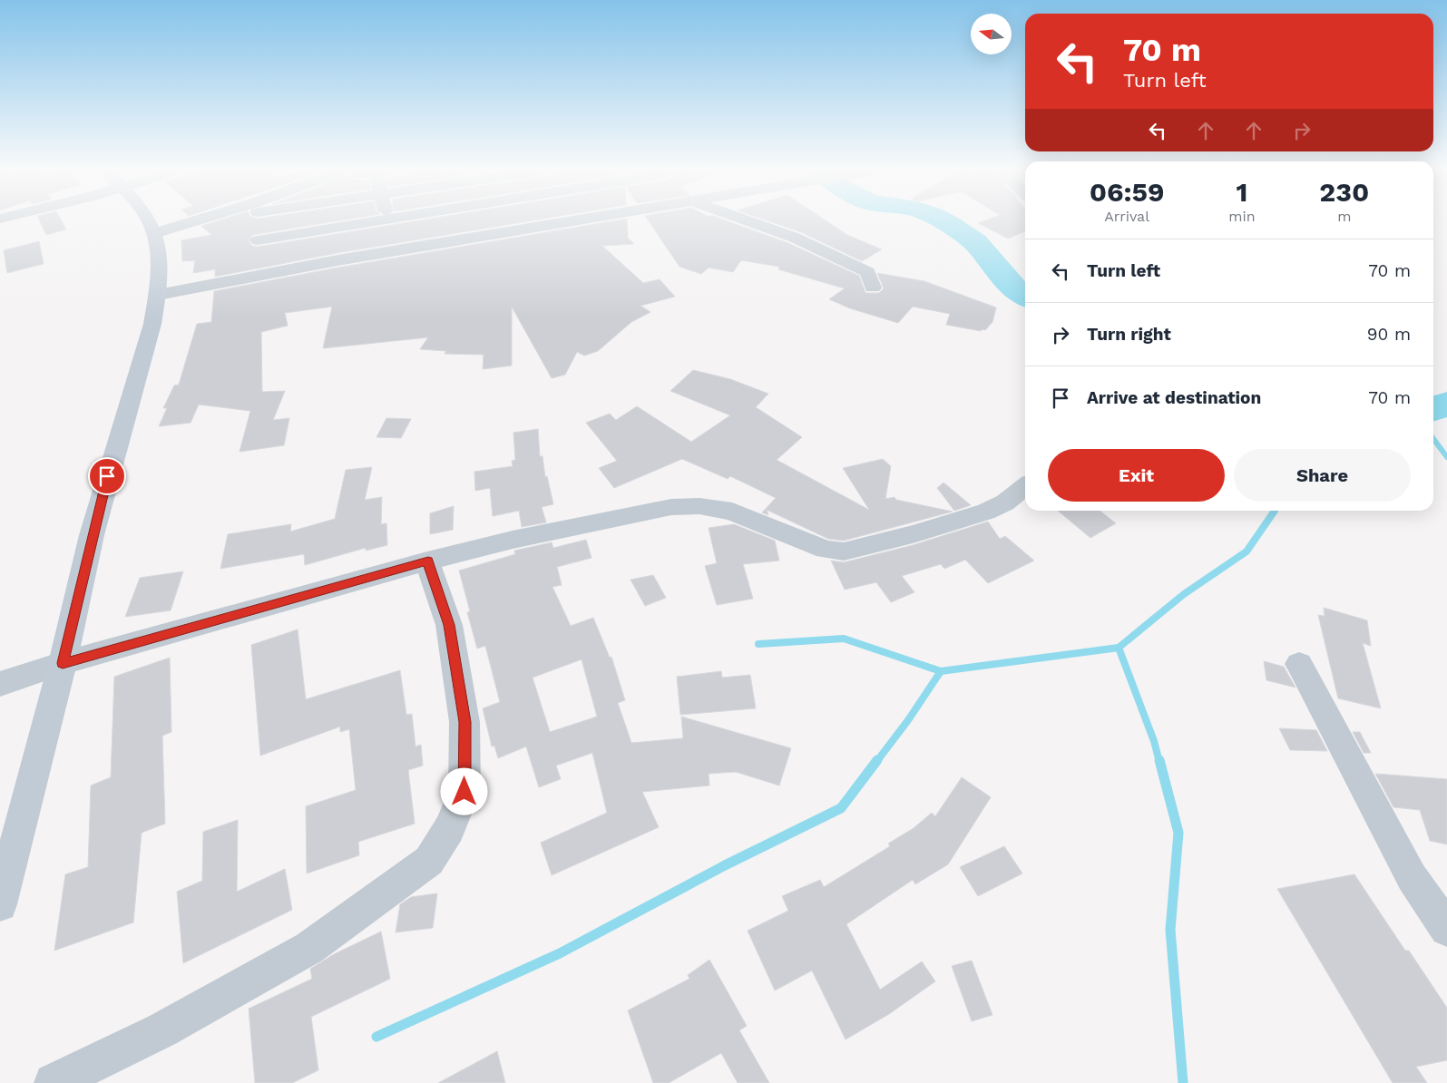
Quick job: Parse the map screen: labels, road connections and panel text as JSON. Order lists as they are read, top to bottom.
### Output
{
  "north": "left",
  "page": {
    "turn": ["70 m", "Turn left"],
    "eta": [
      "06:59",
      "Arrival",
      "1",
      "min",
      "230",
      "m"
    ],
    "list": [
      {
        "name": "Turn left",
        "value": "70 m"
      },
      {
        "name": "Turn right",
        "value": "90 m"
      },
      {
        "name": "Arrive at destination",
        "value": "70 m"
      }
    ],
    "buttons": ["Exit", "Share"]
  }
}
